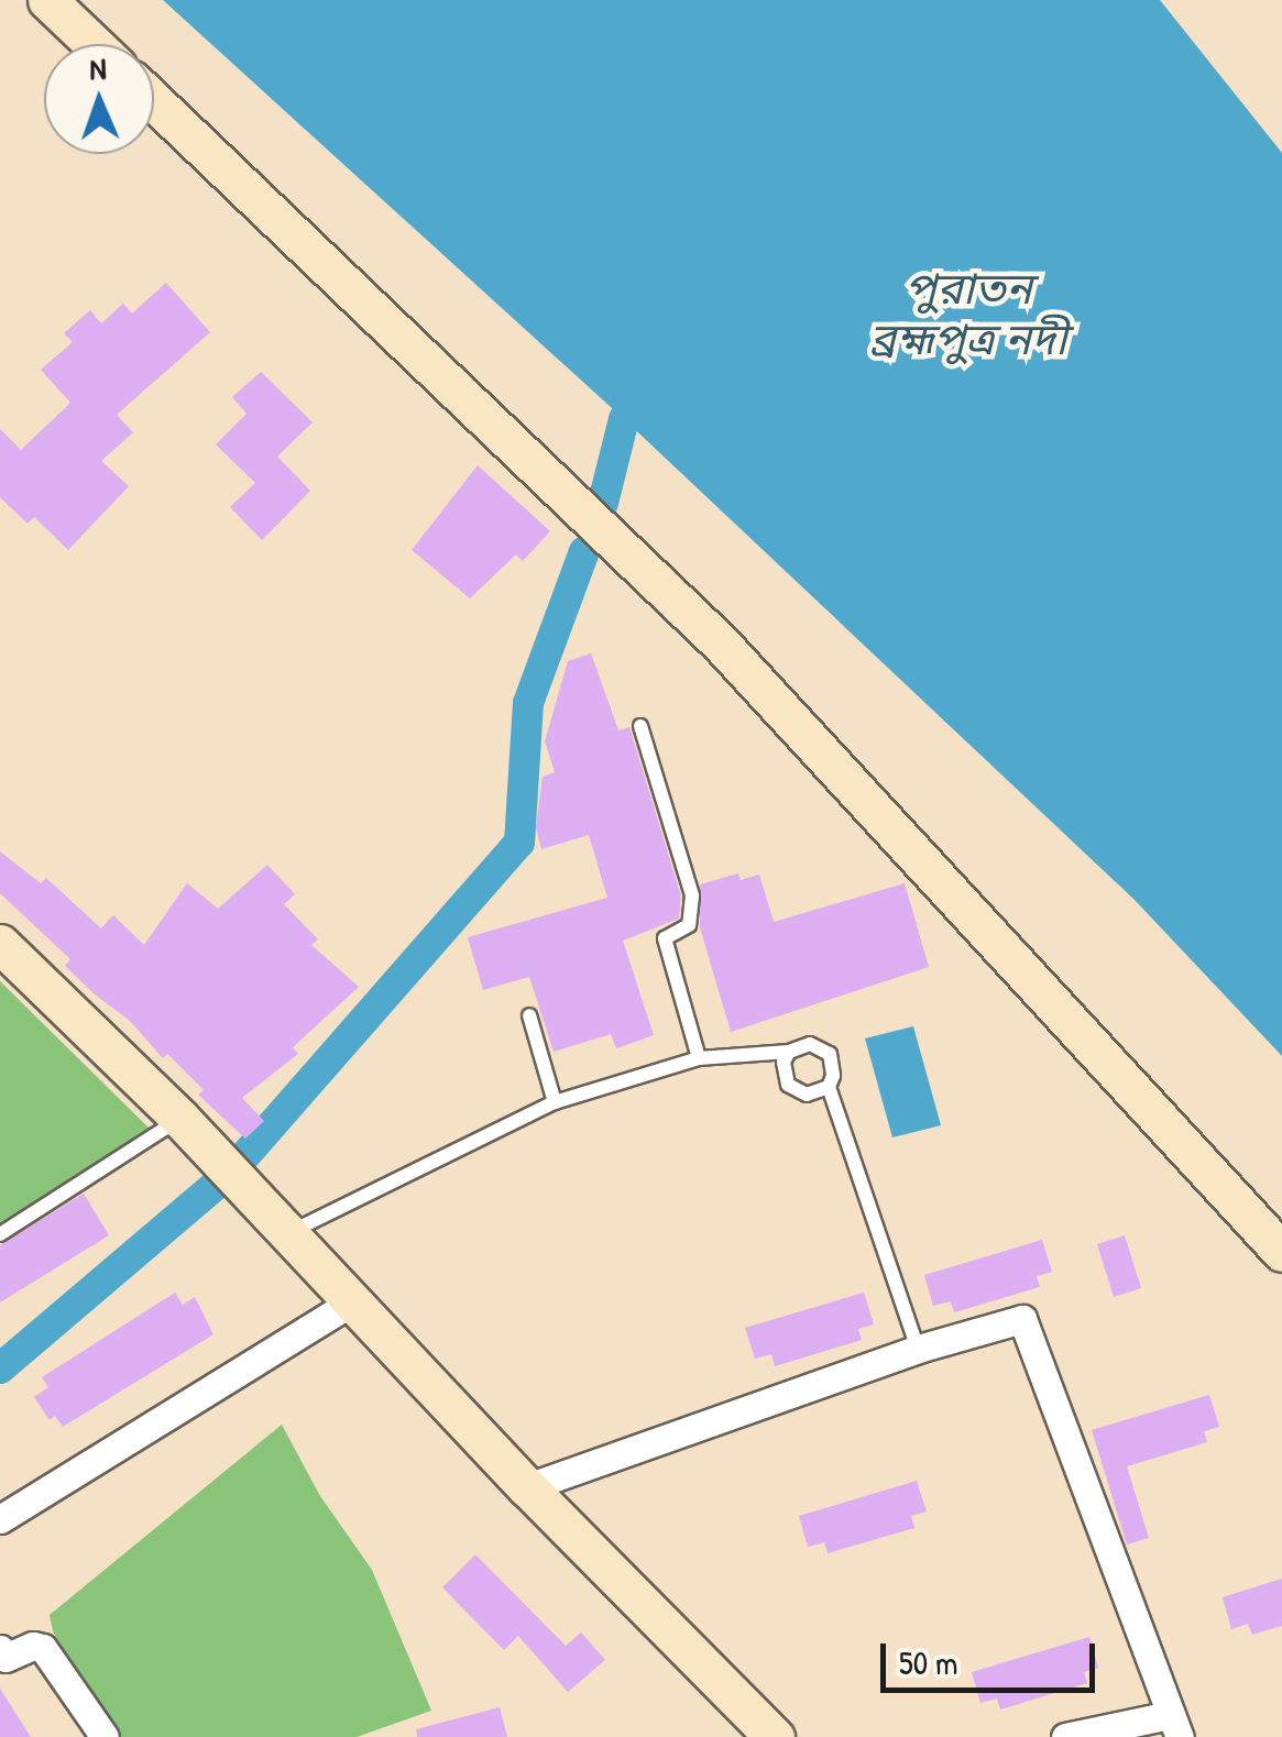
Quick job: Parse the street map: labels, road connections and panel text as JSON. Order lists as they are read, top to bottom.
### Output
{
  "water": ["পুরাতন ব্রহ্মপুত্র নদী"],
  "scale_bar": "50 m",
  "north": "top"
}
